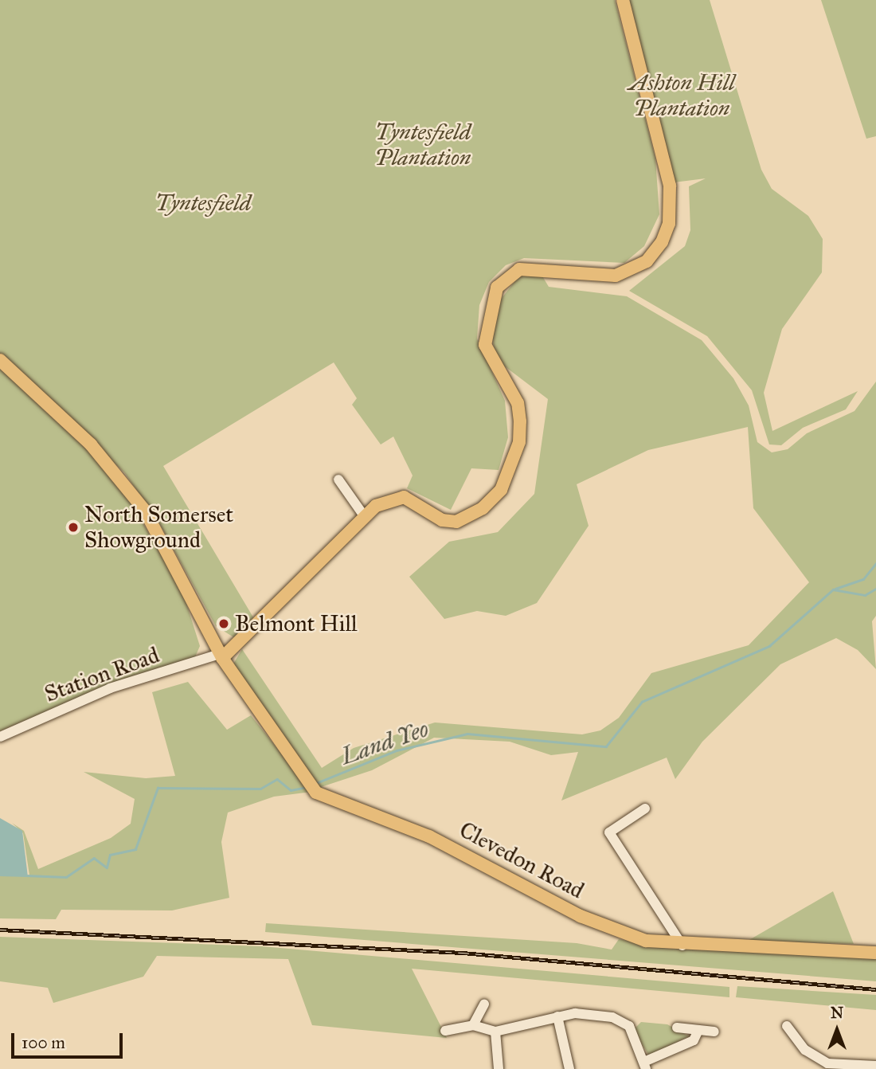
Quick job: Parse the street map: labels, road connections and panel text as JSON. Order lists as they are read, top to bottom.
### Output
{
  "streets": {
    "main road": ["Clevedon Road"],
    "street": ["Station Road"]
  },
  "crossings": [
    ["Station Road", "Clevedon Road"]
  ],
  "water": ["Land Yeo"],
  "parks": ["Ashton Hill Plantation", "Tyntesfield Plantation", "Tyntesfield"],
  "places": ["North Somerset Showground", "Belmont Hill"],
  "scale_bar": "100 m",
  "north": "top"
}
